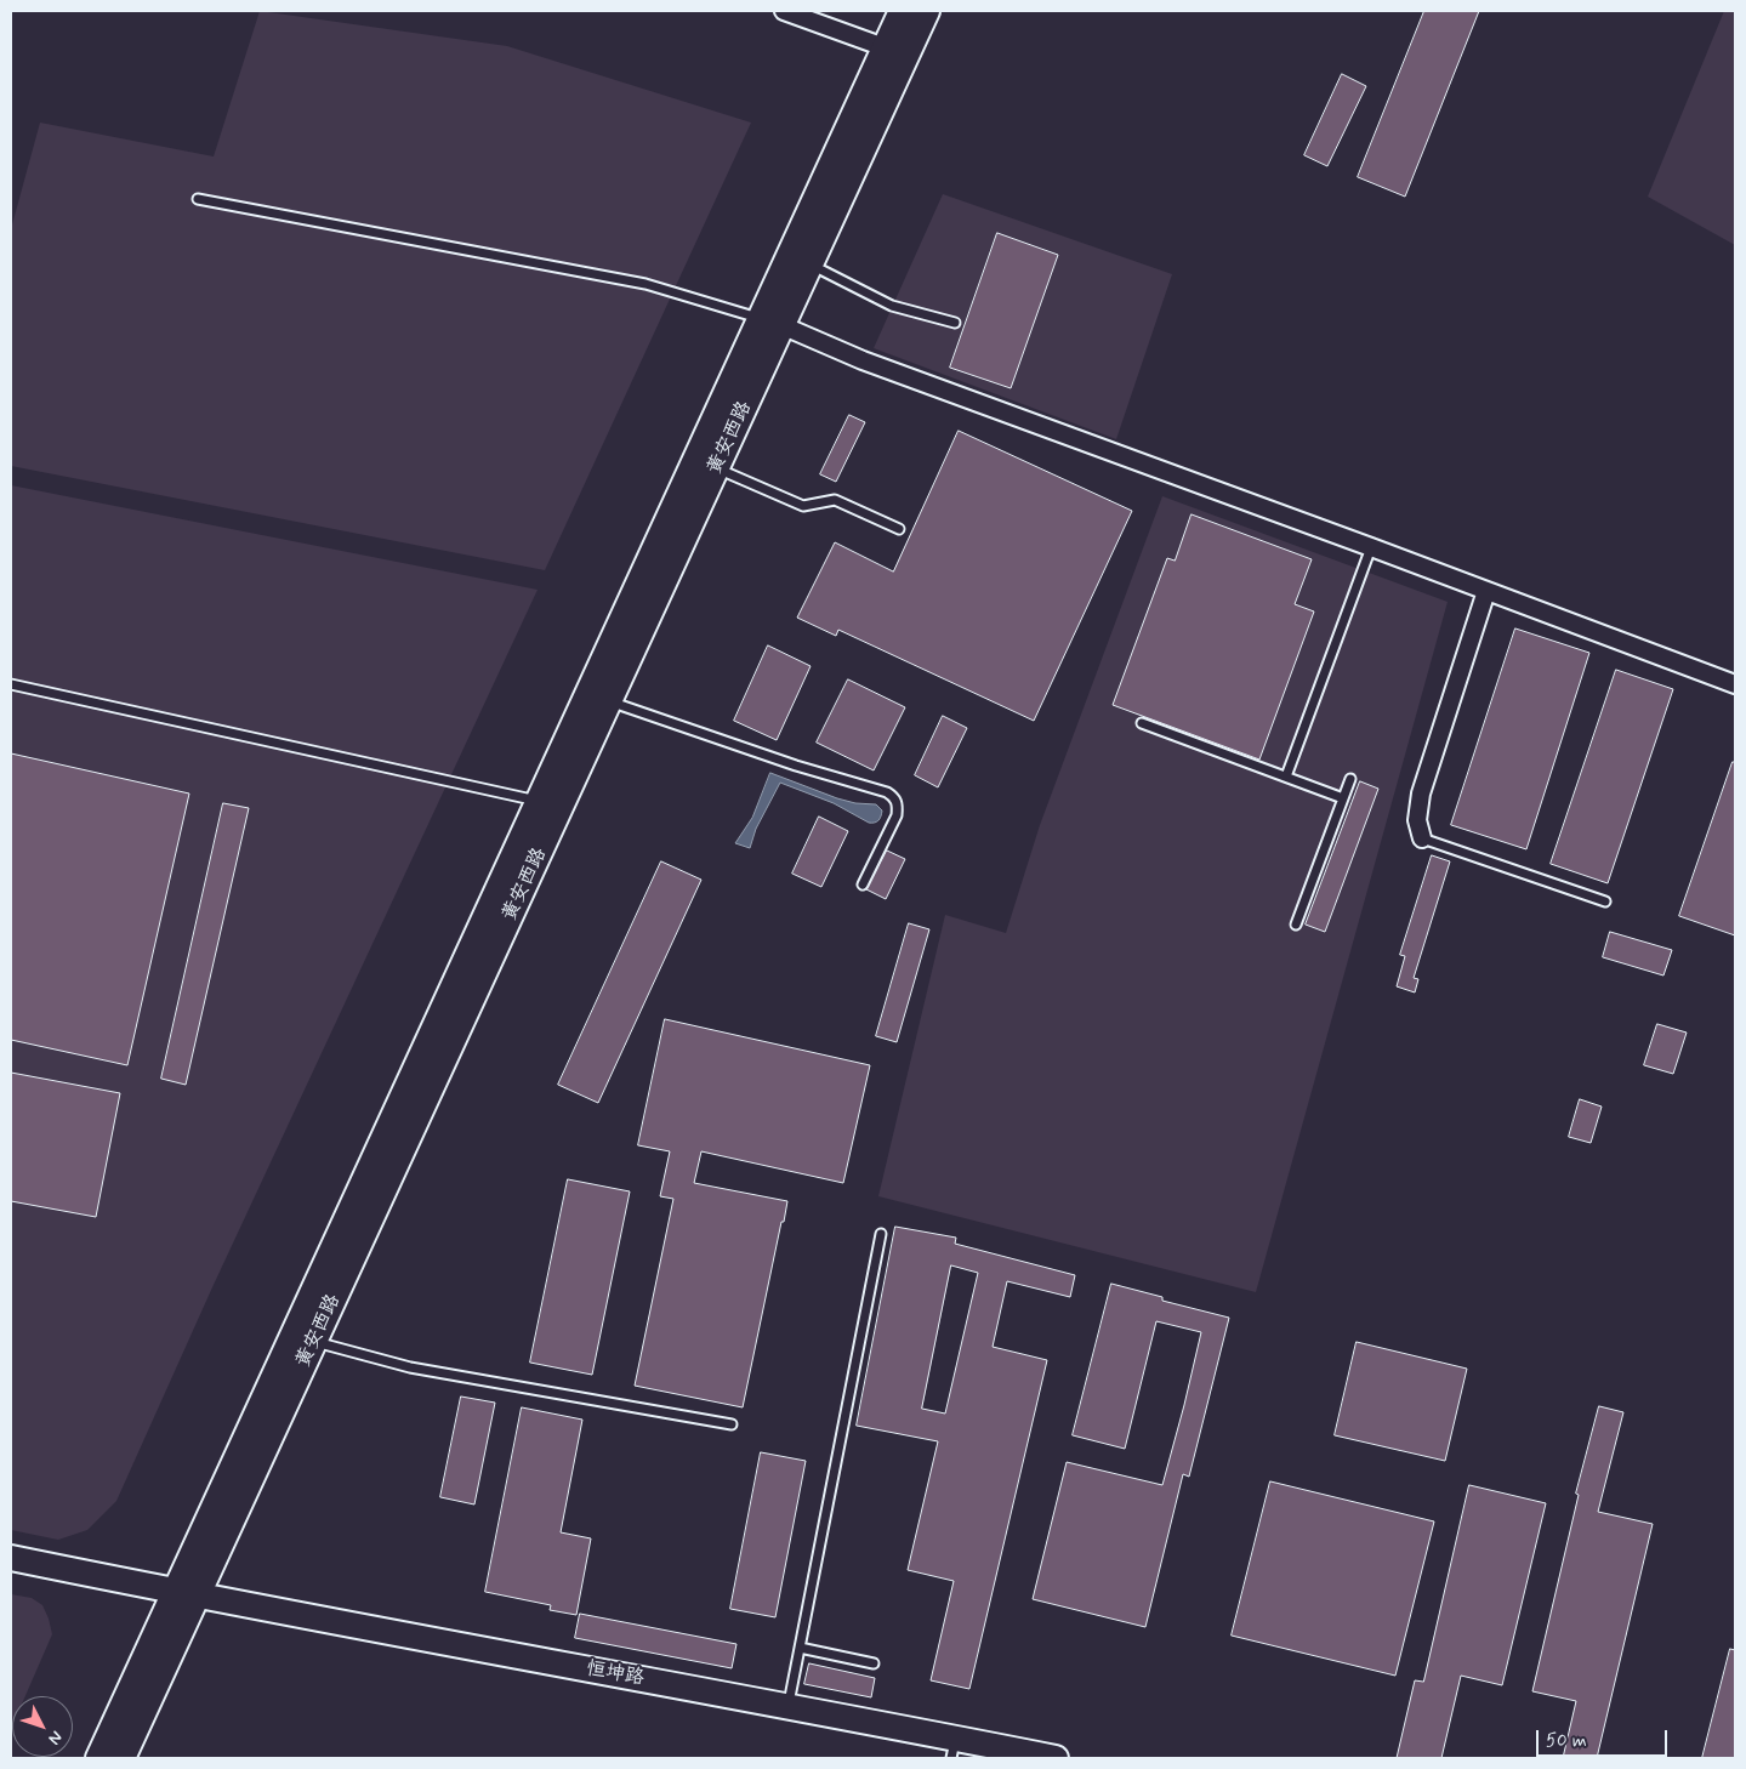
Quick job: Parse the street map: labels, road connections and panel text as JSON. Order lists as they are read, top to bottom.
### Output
{
  "streets": {
    "street": ["黄安西路", "恒坤路"]
  },
  "crossings": [
    ["黄安西路", "恒坤路"]
  ],
  "scale_bar": "50 m",
  "north": "bottom right"
}
